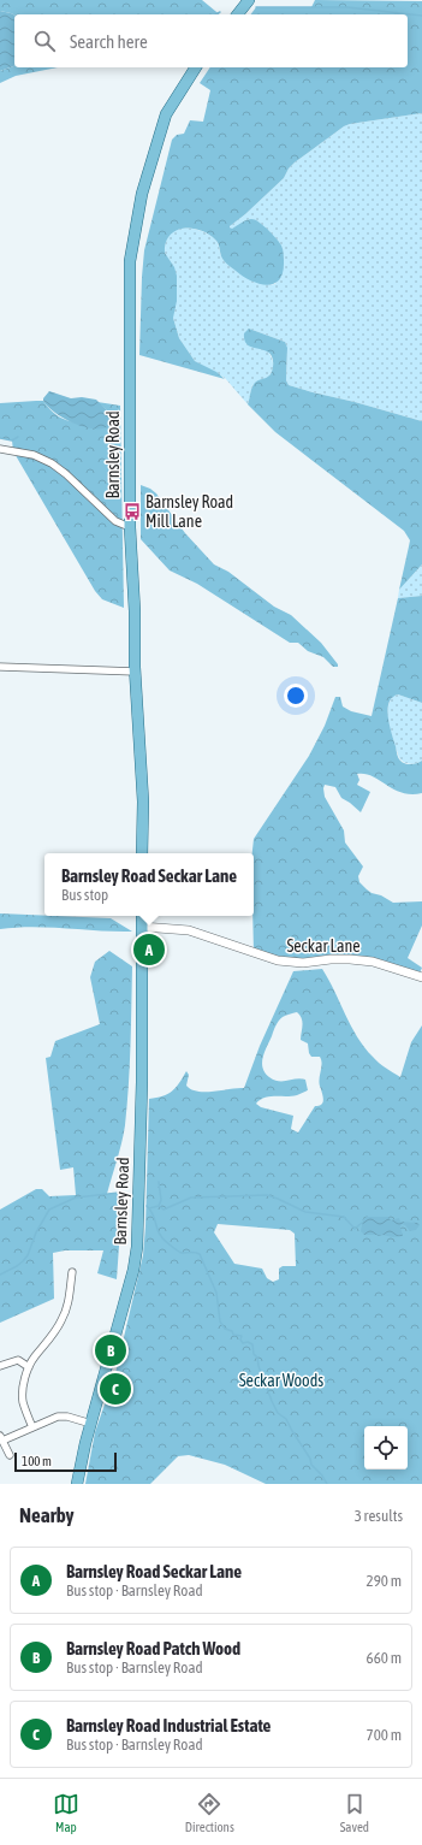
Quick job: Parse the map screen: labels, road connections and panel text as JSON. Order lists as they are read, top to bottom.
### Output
{
  "streets": {
    "main road": ["Barnsley Road"],
    "street": ["Seckar Lane"]
  },
  "crossings": [
    ["Barnsley Road", "Seckar Lane"]
  ],
  "parks": ["Seckar Woods"],
  "places": {
    "bus stop": ["Barnsley Road Mill Lane"]
  },
  "scale_bar": "100 m",
  "page": {
    "search": "Search here",
    "popup": ["Barnsley Road Seckar Lane", "Bus stop"],
    "pins": ["A", "B", "C"],
    "scale": "100 m",
    "heading": ["Nearby", "3 results"],
    "list": [
      {
        "mark": "A",
        "name": "Barnsley Road Seckar Lane",
        "note": "Bus stop · Barnsley Road",
        "value": "290 m"
      },
      {
        "mark": "B",
        "name": "Barnsley Road Patch Wood",
        "note": "Bus stop · Barnsley Road",
        "value": "660 m"
      },
      {
        "mark": "C",
        "name": "Barnsley Road Industrial Estate",
        "note": "Bus stop · Barnsley Road",
        "value": "700 m"
      }
    ],
    "nav": ["Map", "Directions", "Saved"]
  }
}
